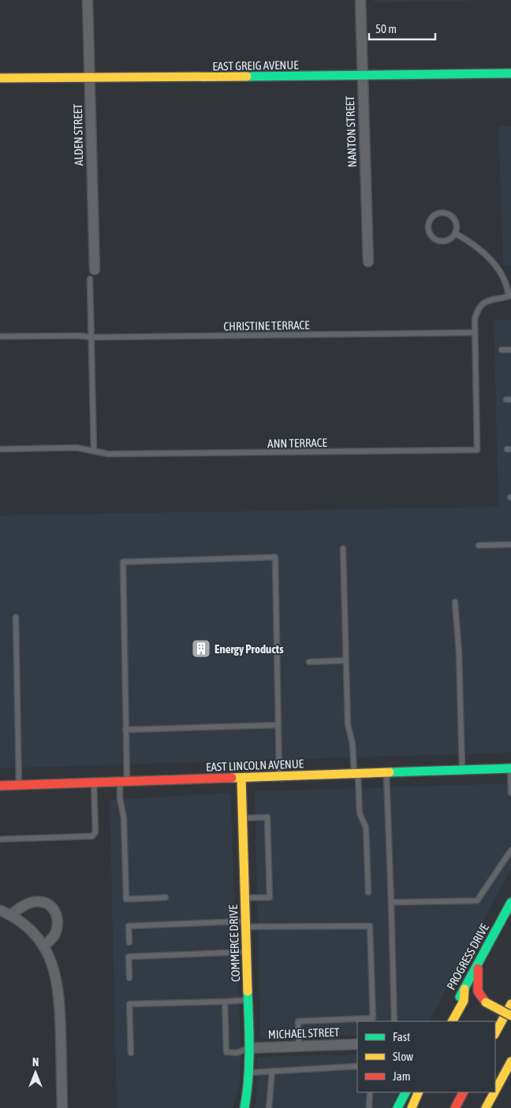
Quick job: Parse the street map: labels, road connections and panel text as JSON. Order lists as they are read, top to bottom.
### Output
{
  "streets": {
    "main road": [
      "EAST GREIG AVENUE",
      "EAST LINCOLN AVENUE",
      "COMMERCE DRIVE",
      "PROGRESS DRIVE"
    ],
    "street": ["NANTON STREET", "ALDEN STREET", "MICHAEL STREET"],
    "lane": ["CHRISTINE TERRACE", "ANN TERRACE"]
  },
  "crossings": [
    ["EAST GREIG AVENUE", "NANTON STREET"],
    ["EAST GREIG AVENUE", "ALDEN STREET"],
    ["CHRISTINE TERRACE", "ANN TERRACE"],
    ["EAST LINCOLN AVENUE", "COMMERCE DRIVE"],
    ["COMMERCE DRIVE", "MICHAEL STREET"]
  ],
  "places": {
    "building": ["Energy Products"]
  },
  "legend": ["Fast", "Slow", "Jam"],
  "scale_bar": "50 m",
  "north": "top"
}
